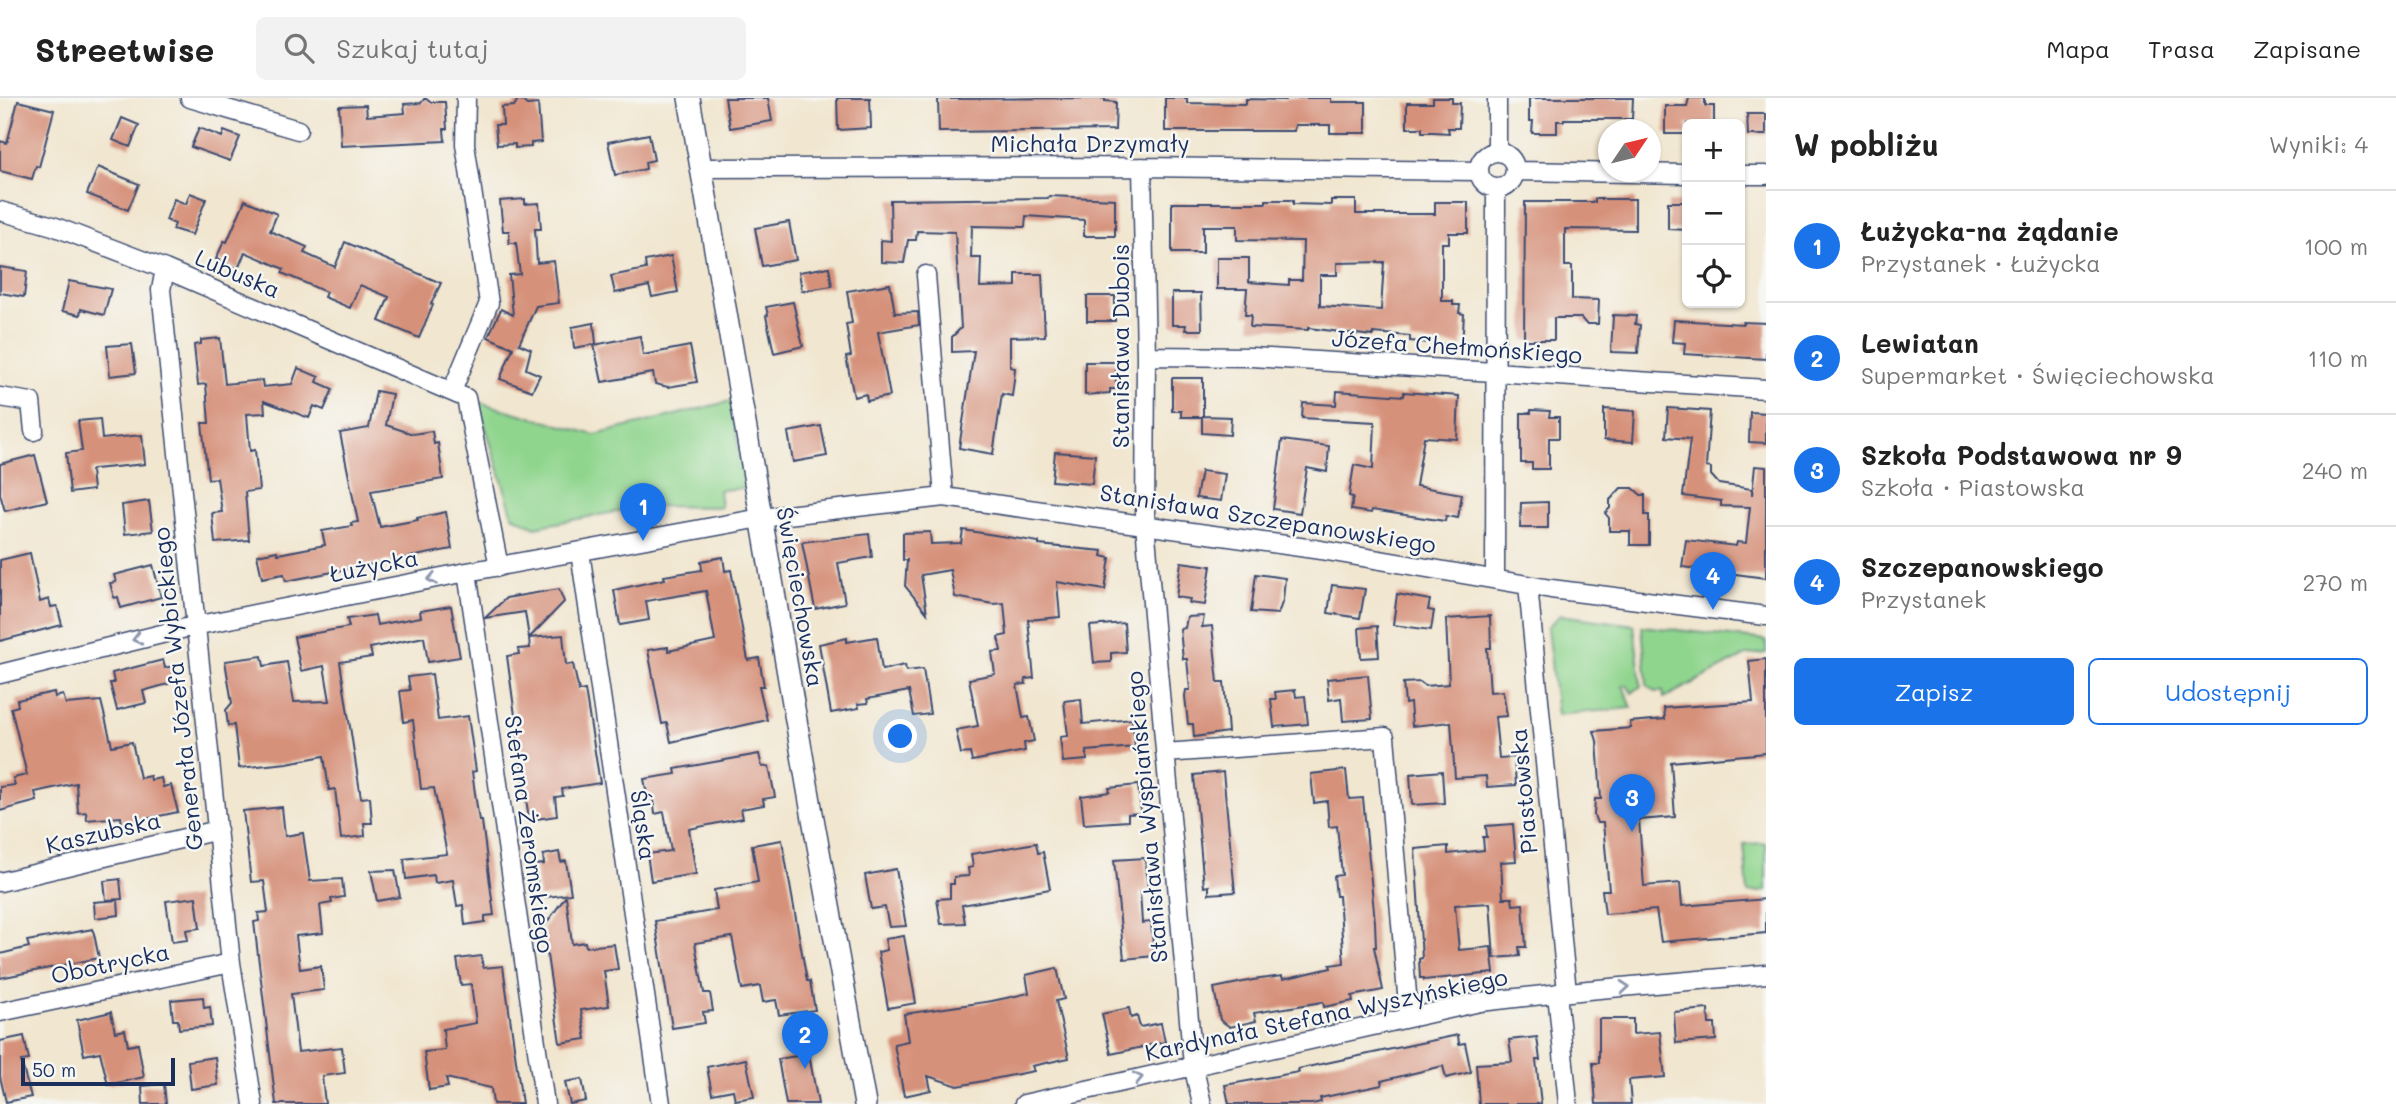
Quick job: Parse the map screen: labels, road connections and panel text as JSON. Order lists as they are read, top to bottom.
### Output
{
  "streets": {
    "street": [
      "Michała Drzymały",
      "Lubuska",
      "Stanisława Dubois",
      "Józefa Chełmońskiego",
      "Stanisława Szczepanowskiego",
      "Łużycka",
      "Święciechowska",
      "Generała Józefa Wybickiego",
      "Piastowska",
      "Stanisława Wyspiańskiego",
      "Śląska",
      "Kaszubska",
      "Stefana Żeromskiego",
      "Obotrycka",
      "Kardynała Stefana Wyszyńskiego"
    ]
  },
  "crossings": [
    ["Michała Drzymały", "Stanisława Dubois"],
    ["Michała Drzymały", "Święciechowska"],
    ["Lubuska", "Generała Józefa Wybickiego"],
    ["Stanisława Dubois", "Józefa Chełmońskiego"],
    ["Stanisława Dubois", "Stanisława Szczepanowskiego"],
    ["Stanisława Dubois", "Stanisława Wyspiańskiego"],
    ["Stanisława Szczepanowskiego", "Łużycka"],
    ["Stanisława Szczepanowskiego", "Święciechowska"],
    ["Stanisława Szczepanowskiego", "Piastowska"],
    ["Stanisława Szczepanowskiego", "Stanisława Wyspiańskiego"],
    ["Łużycka", "Święciechowska"],
    ["Łużycka", "Generała Józefa Wybickiego"],
    ["Łużycka", "Śląska"],
    ["Łużycka", "Stefana Żeromskiego"],
    ["Generała Józefa Wybickiego", "Kaszubska"],
    ["Generała Józefa Wybickiego", "Obotrycka"],
    ["Piastowska", "Kardynała Stefana Wyszyńskiego"],
    ["Stanisława Wyspiańskiego", "Kardynała Stefana Wyszyńskiego"]
  ],
  "one_way": ["Łużycka", "Kardynała Stefana Wyszyńskiego"],
  "scale_bar": "50 m",
  "north": "top right",
  "page": {
    "header": "Streetwise",
    "search": "Szukaj tutaj",
    "nav": ["Mapa", "Trasa", "Zapisane"],
    "heading": ["W pobliżu", "Wyniki: 4"],
    "map_buttons": ["+", "−"],
    "list": [
      {
        "mark": "1",
        "name": "Łużycka-na żądanie",
        "note": "Przystanek · Łużycka",
        "value": "100 m"
      },
      {
        "mark": "2",
        "name": "Lewiatan",
        "note": "Supermarket · Święciechowska",
        "value": "110 m"
      },
      {
        "mark": "3",
        "name": "Szkoła Podstawowa nr 9",
        "note": "Szkoła · Piastowska",
        "value": "240 m"
      },
      {
        "mark": "4",
        "name": "Szczepanowskiego",
        "note": "Przystanek",
        "value": "270 m"
      }
    ],
    "pins": [
      "1",
      "4",
      "3",
      "2"
    ],
    "buttons": ["Zapisz", "Udostępnij"],
    "scale": "50 m"
  }
}
